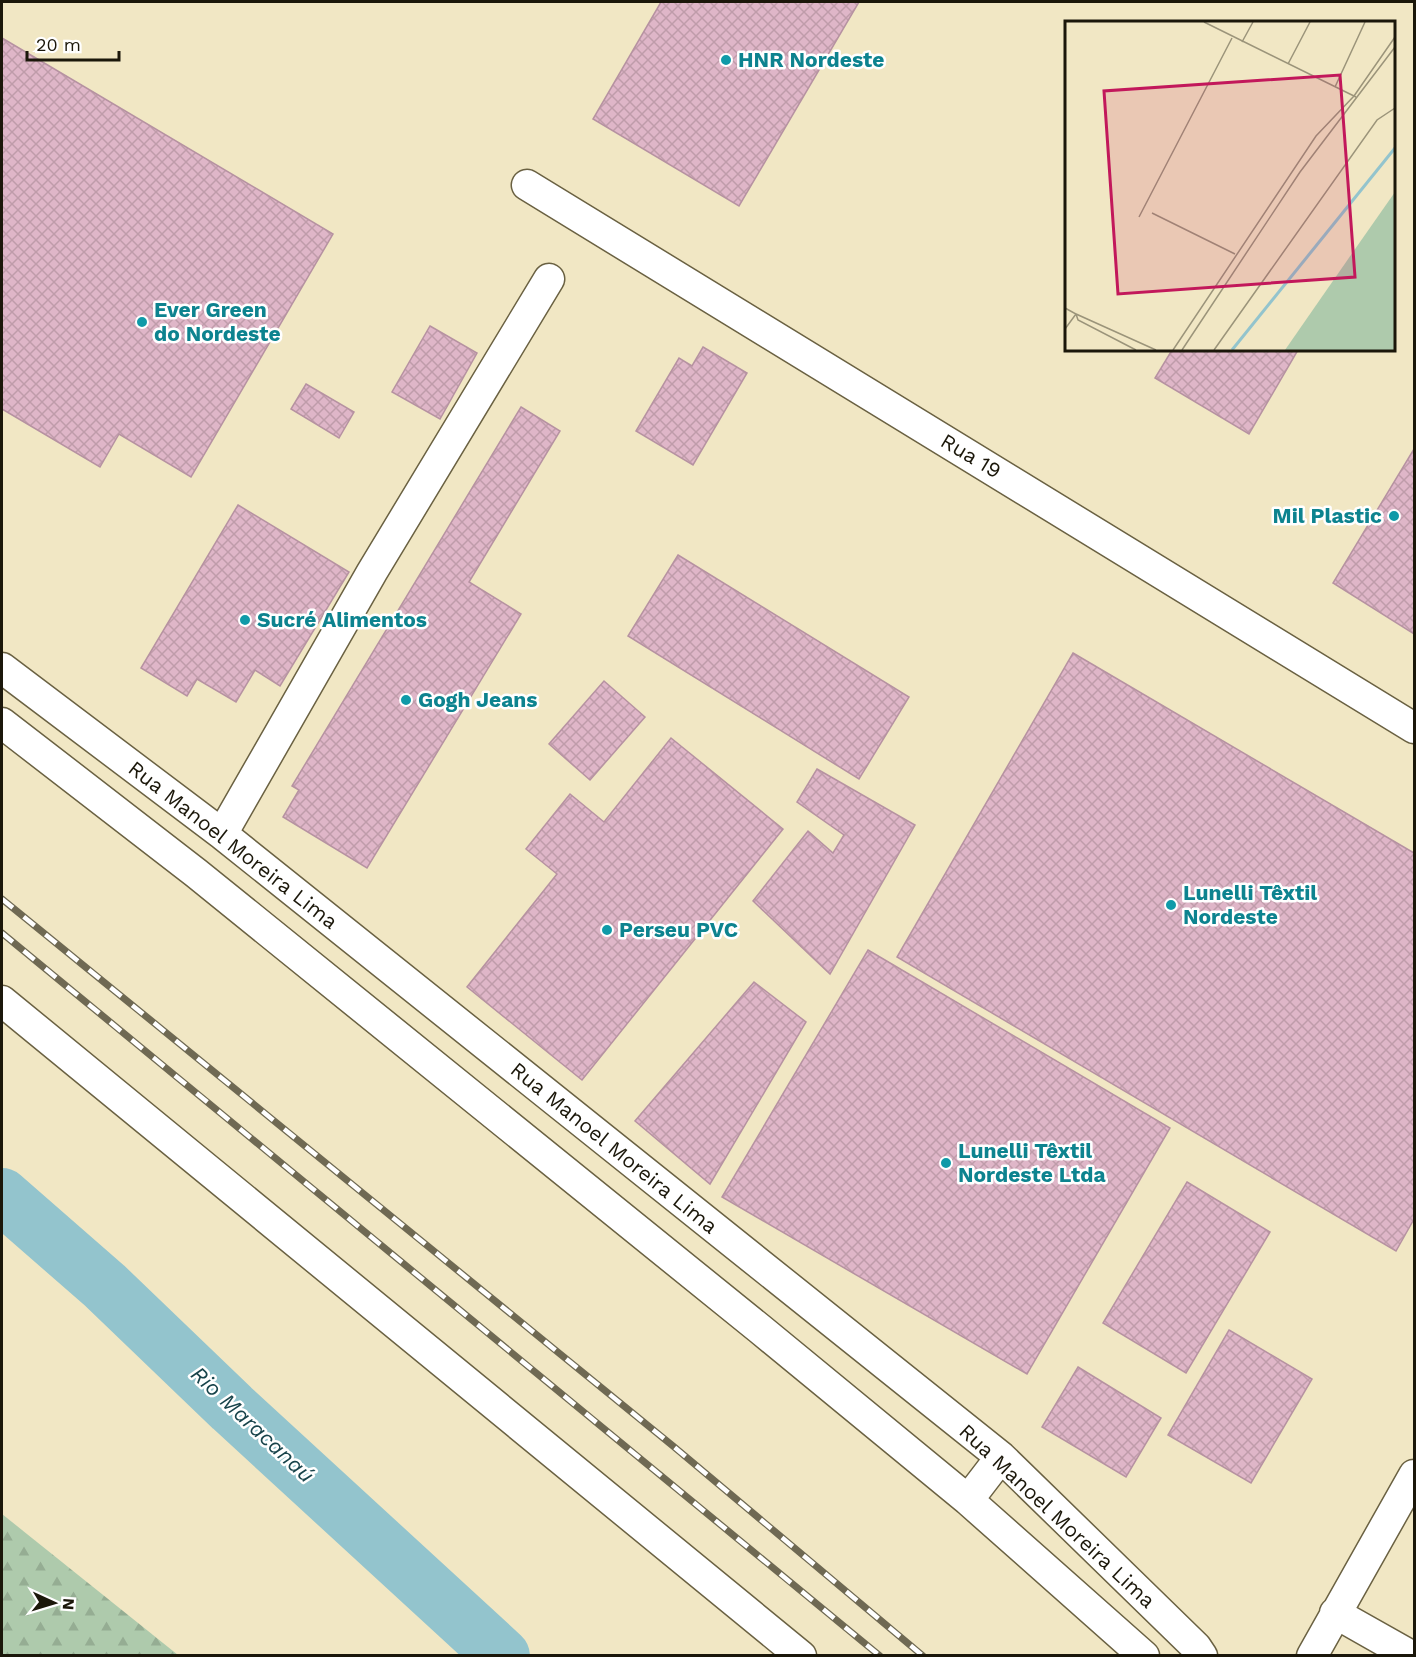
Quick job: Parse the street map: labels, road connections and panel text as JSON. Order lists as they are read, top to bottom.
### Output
{
  "streets": {
    "street": ["Rua 19", "Rua Manoel Moreira Lima"]
  },
  "water": ["Rio Maracanaú"],
  "places": [
    "HNR Nordeste",
    "Ever Green do Nordeste",
    "Mil Plastic",
    "Sucré Alimentos",
    "Gogh Jeans",
    "Lunelli Têxtil Nordeste",
    "Perseu PVC",
    "Lunelli Têxtil Nordeste Ltda"
  ],
  "scale_bar": "20 m",
  "north": "right"
}
